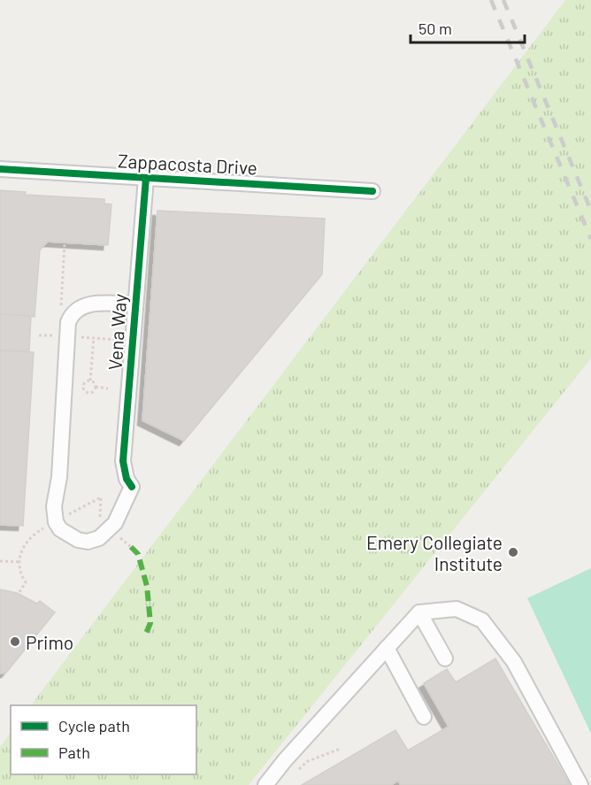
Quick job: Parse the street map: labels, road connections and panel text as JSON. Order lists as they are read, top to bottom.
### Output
{
  "streets": {
    "street": ["Zappacosta Drive", "Vena Way"]
  },
  "crossings": [
    ["Zappacosta Drive", "Vena Way"]
  ],
  "places": ["Emery Collegiate Institute", "Primo"],
  "legend": ["Cycle path", "Path"],
  "scale_bar": "50 m"
}
